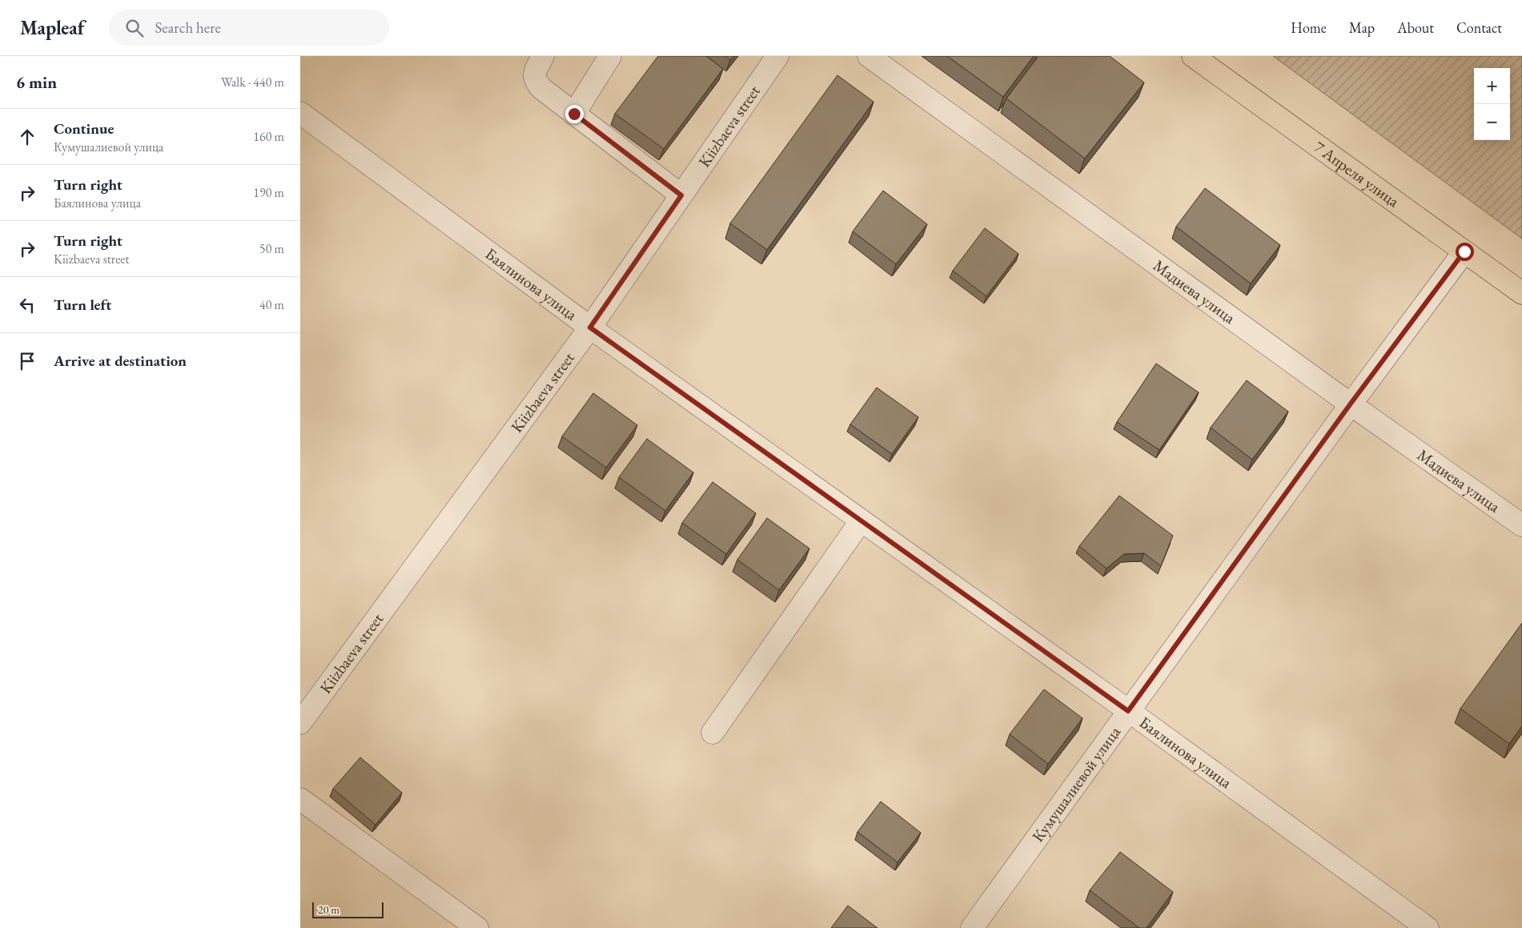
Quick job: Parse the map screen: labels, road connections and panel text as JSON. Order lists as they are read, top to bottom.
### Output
{
  "streets": {
    "main road": ["7 Апреля улица"],
    "street": [
      "Kiizbaeva street",
      "Баялинова улица",
      "Мадиева улица",
      "Кумушалиевой улица"
    ]
  },
  "crossings": [
    ["Kiizbaeva street", "Баялинова улица"],
    ["7 Апреля улица", "Кумушалиевой улица"],
    ["Баялинова улица", "Кумушалиевой улица"],
    ["Мадиева улица", "Кумушалиевой улица"]
  ],
  "scale_bar": "20 m",
  "page": {
    "header": "Mapleaf",
    "search": "Search here",
    "nav": [
      "Home",
      "Map",
      "About",
      "Contact"
    ],
    "heading": ["6 min", "Walk · 440 m"],
    "map_buttons": ["+", "−"],
    "list": [
      ["Continue", "Кумушалиевой улица", "160 m"],
      ["Turn right", "Баялинова улица", "190 m"],
      ["Turn right", "Kiizbaeva street", "50 m"],
      ["Turn left", "40 m"],
      "Arrive at destination"
    ],
    "scale": "20 m"
  }
}
